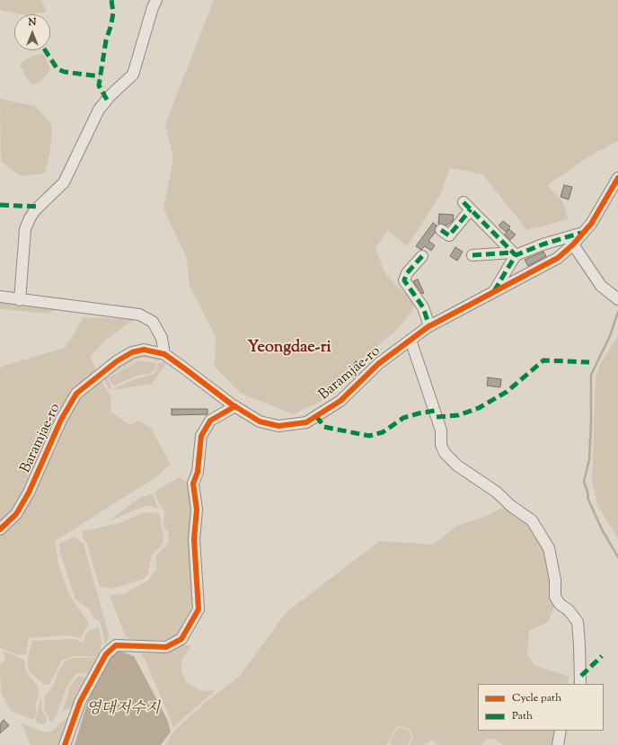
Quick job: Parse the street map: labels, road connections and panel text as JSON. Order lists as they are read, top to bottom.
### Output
{
  "streets": {
    "street": ["Baramjae-ro"]
  },
  "districts": ["Yeongdae-ri"],
  "water": ["영대저수지"],
  "legend": ["Cycle path", "Path"],
  "north": "top"
}
